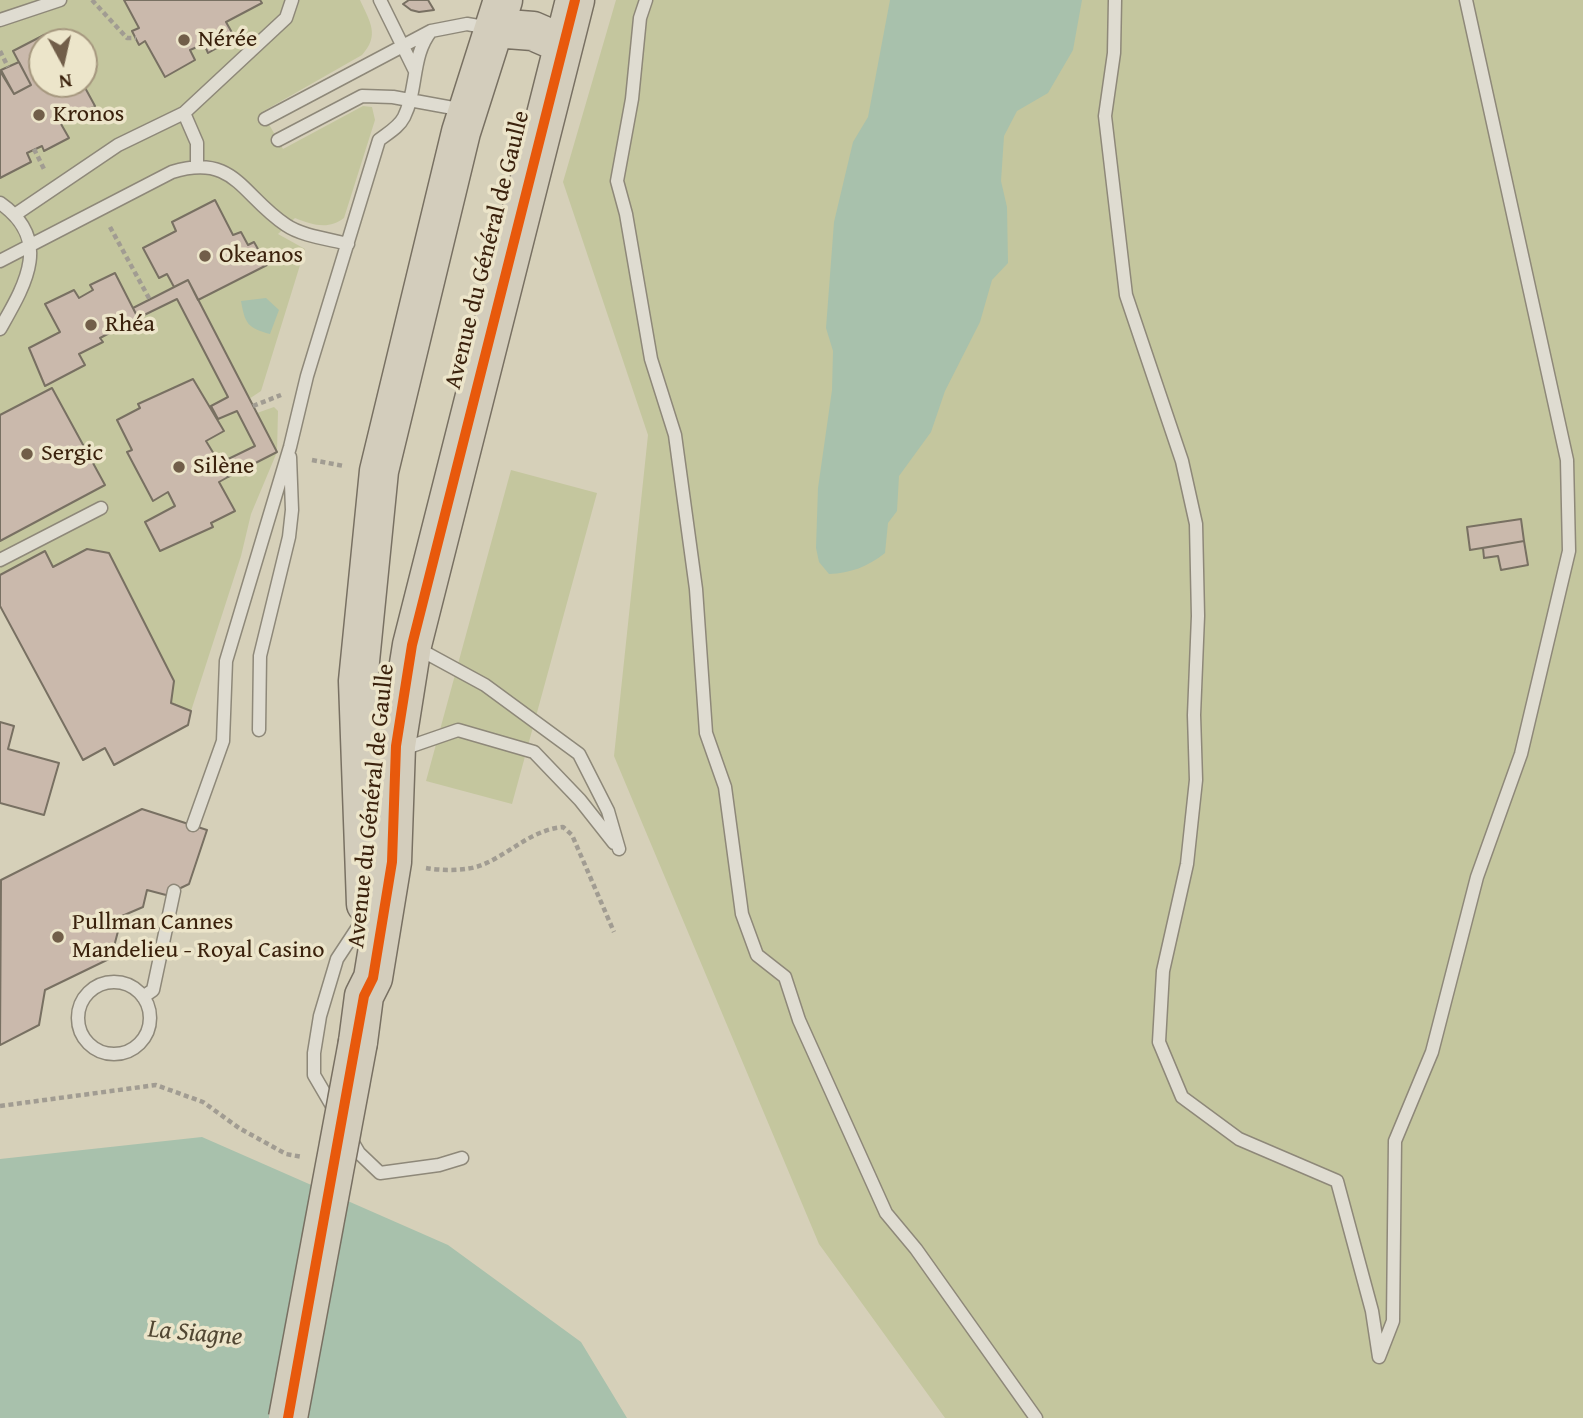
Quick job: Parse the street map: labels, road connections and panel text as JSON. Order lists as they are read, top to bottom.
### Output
{
  "streets": {
    "main road": ["Avenue du Général de Gaulle"]
  },
  "water": ["La Siagne"],
  "places": [
    "Nérée",
    "Kronos",
    "Okeanos",
    "Rhéa",
    "Sergic",
    "Silène",
    "Pullman Cannes Mandelieu - Royal Casino"
  ],
  "north": "bottom"
}
